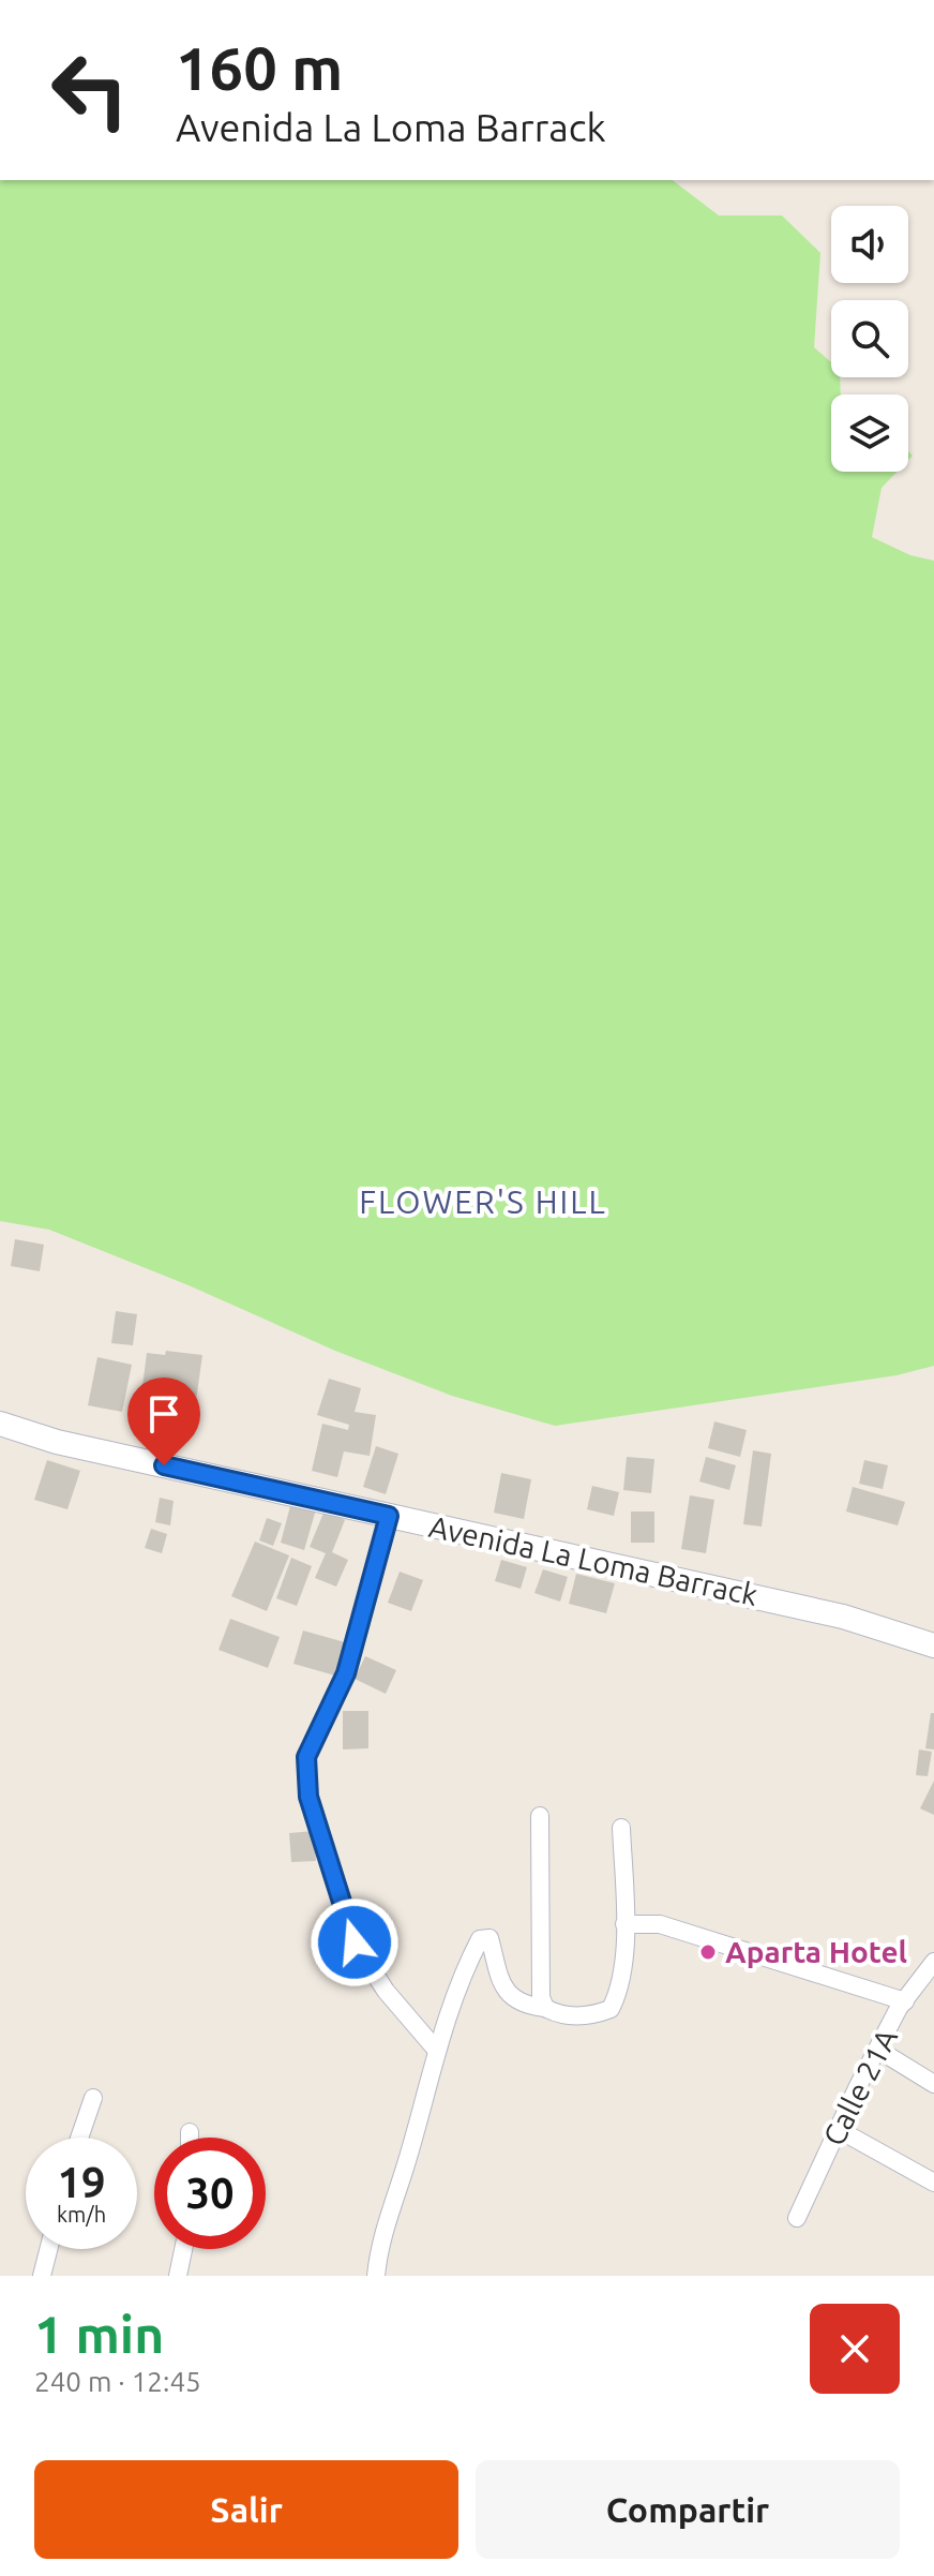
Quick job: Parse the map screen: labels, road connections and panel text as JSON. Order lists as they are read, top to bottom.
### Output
{
  "streets": {
    "main road": ["Avenida La Loma Barrack"],
    "street": ["Calle 21A"]
  },
  "districts": ["FLOWER'S HILL"],
  "places": ["Aparta Hotel"],
  "page": {
    "turn": ["160 m", "Avenida La Loma Barrack"],
    "speed": "19 km/h",
    "limit": "30",
    "heading": ["1 min", "240 m · 12:45"],
    "buttons": ["Salir", "Compartir"]
  }
}
